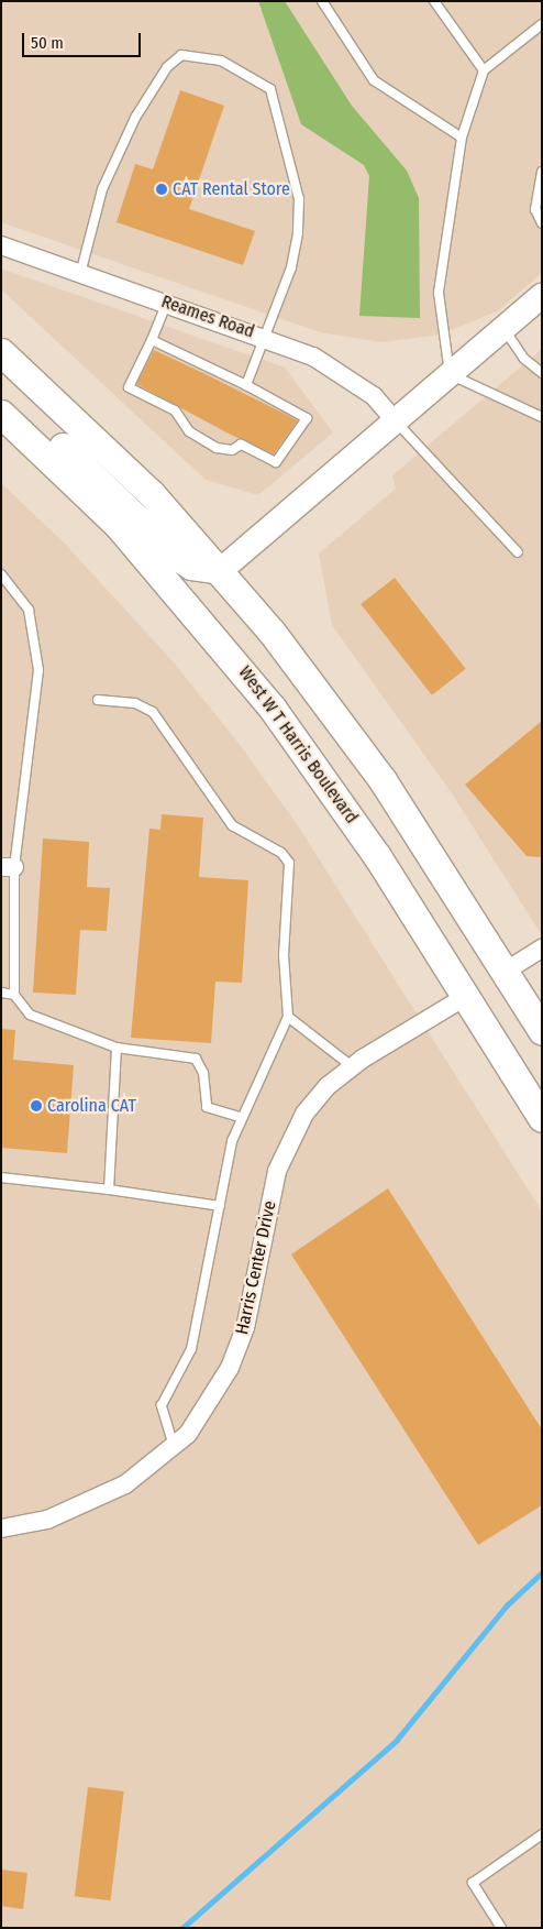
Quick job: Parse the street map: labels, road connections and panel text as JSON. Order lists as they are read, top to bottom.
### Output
{
  "streets": {
    "main road": ["West W T Harris Boulevard"],
    "street": ["Reames Road", "Harris Center Drive"]
  },
  "crossings": [
    ["West W T Harris Boulevard", "Harris Center Drive"]
  ],
  "places": ["CAT Rental Store", "Carolina CAT"],
  "scale_bar": "50 m"
}
